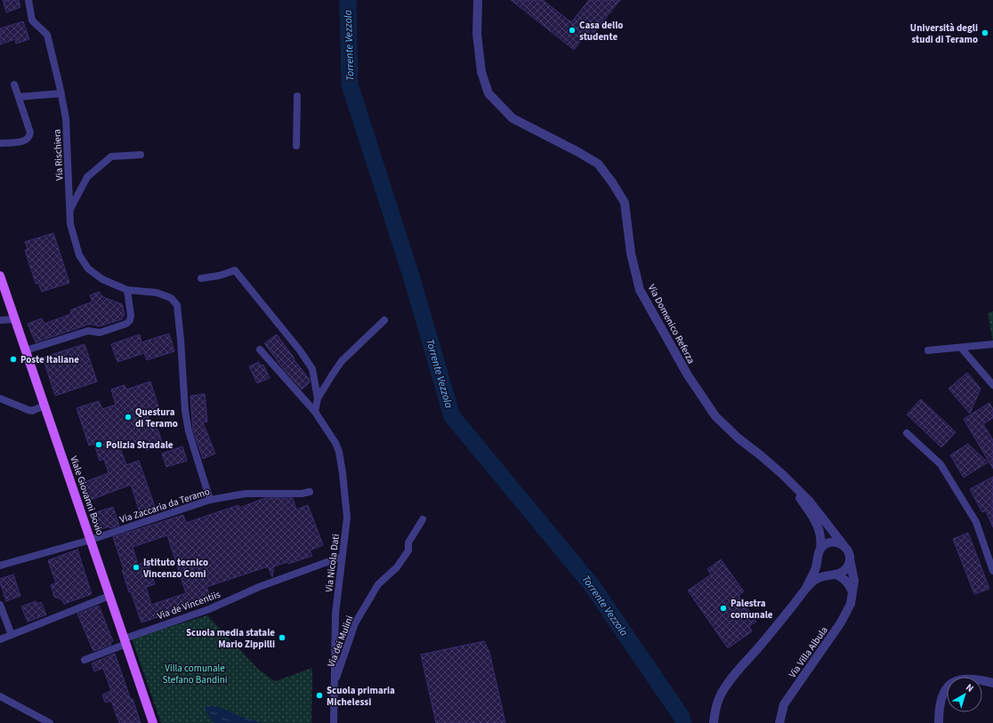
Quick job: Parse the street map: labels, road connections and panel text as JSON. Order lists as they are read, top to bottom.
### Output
{
  "streets": {
    "main road": ["Viale Giovanni Bovio"],
    "street": [
      "Via Rischiera",
      "Via Domenico Referza",
      "Via Zaccaria da Teramo",
      "Via Nicola Dati",
      "Via de Vincentiis",
      "Via dei Mulini",
      "Via Villa Albula"
    ]
  },
  "crossings": [
    ["Via Rischiera", "Via Zaccaria da Teramo"],
    ["Via Domenico Referza", "Via Villa Albula"],
    ["Viale Giovanni Bovio", "Via Zaccaria da Teramo"],
    ["Viale Giovanni Bovio", "Via de Vincentiis"],
    ["Via Nicola Dati", "Via de Vincentiis"],
    ["Via Nicola Dati", "Via dei Mulini"]
  ],
  "water": ["Torrente Vezzola"],
  "parks": ["Villa comunale Stefano Bandini"],
  "places": [
    "Casa dello studente",
    "Università degli studi di Teramo",
    "Poste Italiane",
    "Questura di Teramo",
    "Polizia Stradale",
    "Istituto tecnico Vincenzo Comi",
    "Palestra comunale",
    "Scuola media statale Mario Zippilli",
    "Scuola primaria Michelessi"
  ],
  "north": "top right"
}
